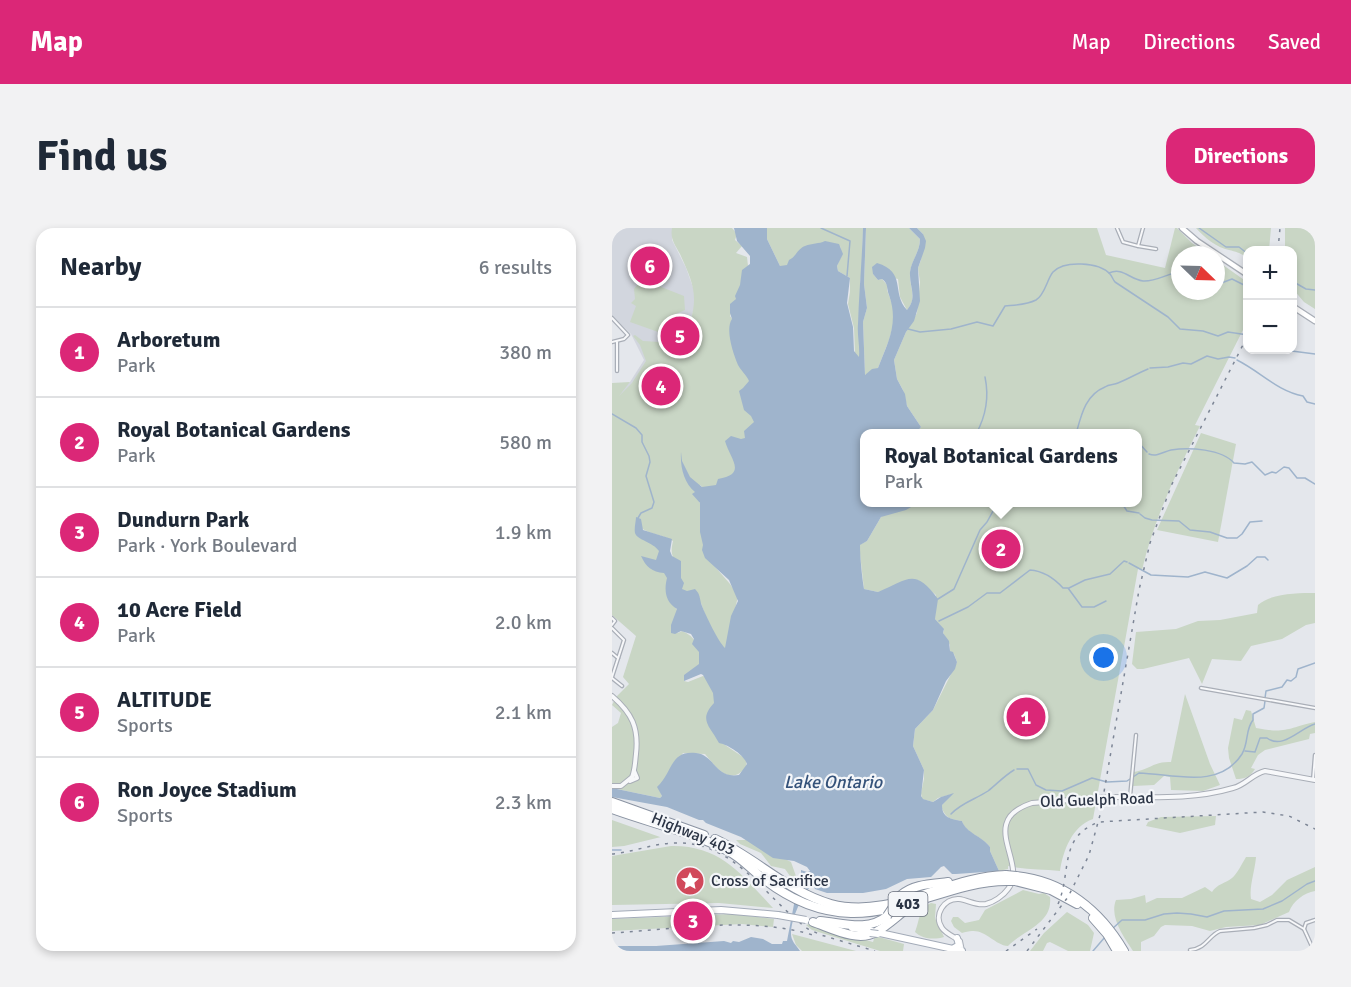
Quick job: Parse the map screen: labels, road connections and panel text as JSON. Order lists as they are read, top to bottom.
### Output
{
  "streets": {
    "highway": ["Highway 403", "403"],
    "street": ["Old Guelph Road"]
  },
  "water": ["Lake Ontario"],
  "places": {
    "place": ["Cross of Sacrifice"]
  },
  "north": "bottom right",
  "page": {
    "header": "Map",
    "nav": ["Map", "Directions", "Saved"],
    "buttons": "Directions",
    "title": "Find us",
    "heading": ["Nearby", "6 results"],
    "pins": [
      "6",
      "5",
      "4",
      "2",
      "1",
      "3"
    ],
    "map_buttons": ["+", "−"],
    "list": [
      {
        "mark": "1",
        "name": "Arboretum",
        "note": "Park",
        "value": "380 m"
      },
      {
        "mark": "2",
        "name": "Royal Botanical Gardens",
        "note": "Park",
        "value": "580 m"
      },
      {
        "mark": "3",
        "name": "Dundurn Park",
        "note": "Park · York Boulevard",
        "value": "1.9 km"
      },
      {
        "mark": "4",
        "name": "10 Acre Field",
        "note": "Park",
        "value": "2.0 km"
      },
      {
        "mark": "5",
        "name": "ALTITUDE",
        "note": "Sports",
        "value": "2.1 km"
      },
      {
        "mark": "6",
        "name": "Ron Joyce Stadium",
        "note": "Sports",
        "value": "2.3 km"
      }
    ],
    "popup": ["Royal Botanical Gardens", "Park"]
  }
}
